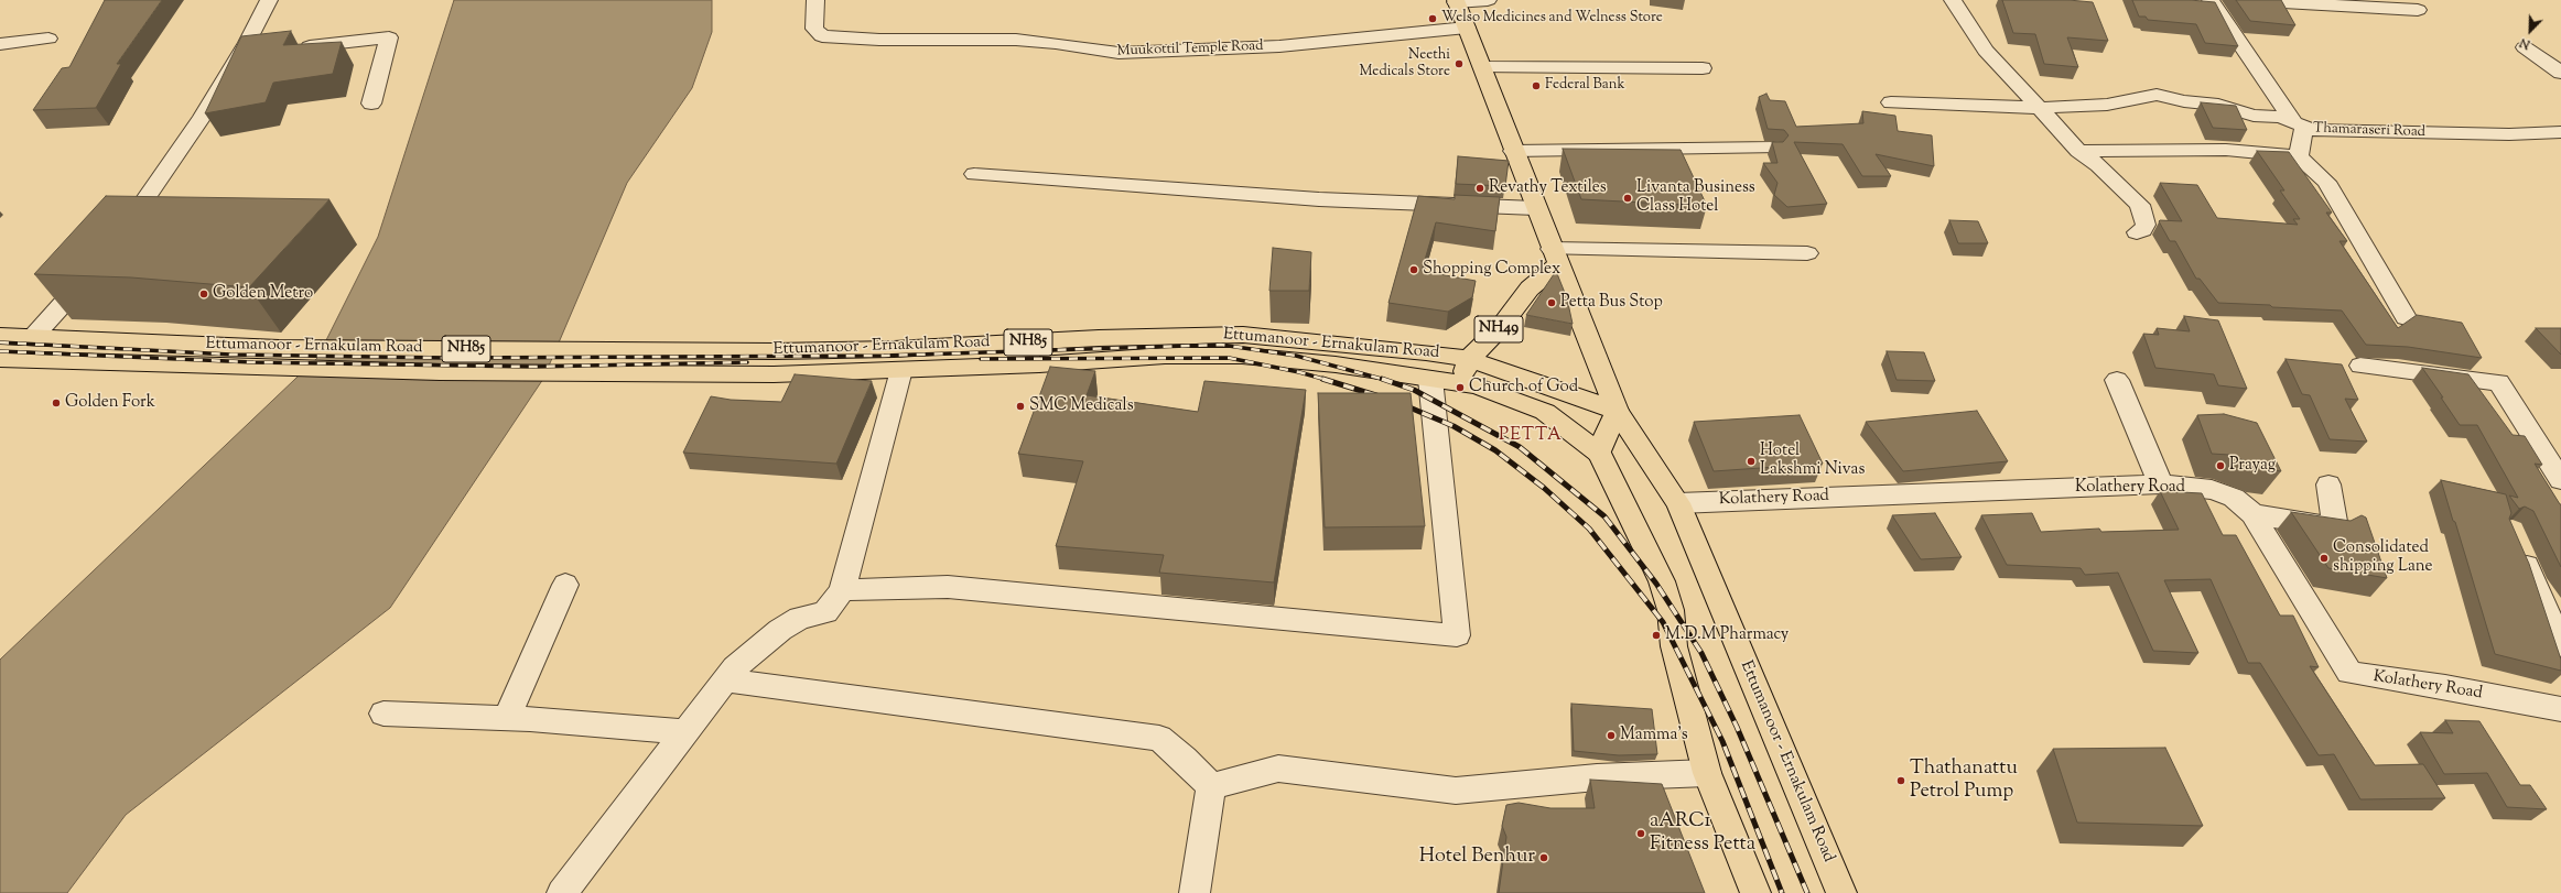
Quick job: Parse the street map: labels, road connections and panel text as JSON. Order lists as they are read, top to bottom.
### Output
{
  "streets": {
    "main road": ["NH49", "NH85", "Ettumanoor - Ernakulam Road"],
    "street": ["Muukottil Temple Road", "Thamaraseri Road", "Kolathery Road"]
  },
  "crossings": [
    ["NH49", "Ettumanoor - Ernakulam Road"],
    ["Ettumanoor - Ernakulam Road", "Kolathery Road"]
  ],
  "districts": ["PETTA"],
  "places": [
    "Welso Medicines and Welness Store",
    "Neethi Medicals Store",
    "Federal Bank",
    "Revathy Textiles",
    "Livanta Business Class Hotel",
    "Shopping Complex",
    "Golden Metro",
    "Petta Bus Stop",
    "Church of God",
    "Golden Fork",
    "SMC Medicals",
    "Hotel Lakshmi Nivas",
    "Prayag",
    "Consolidated shipping Lane",
    "M.D.M Pharmacy",
    "Mamma's",
    "Thathanattu Petrol Pump",
    "aARC1 Fitness Petta",
    "Hotel Benhur"
  ],
  "north": "bottom left"
}
